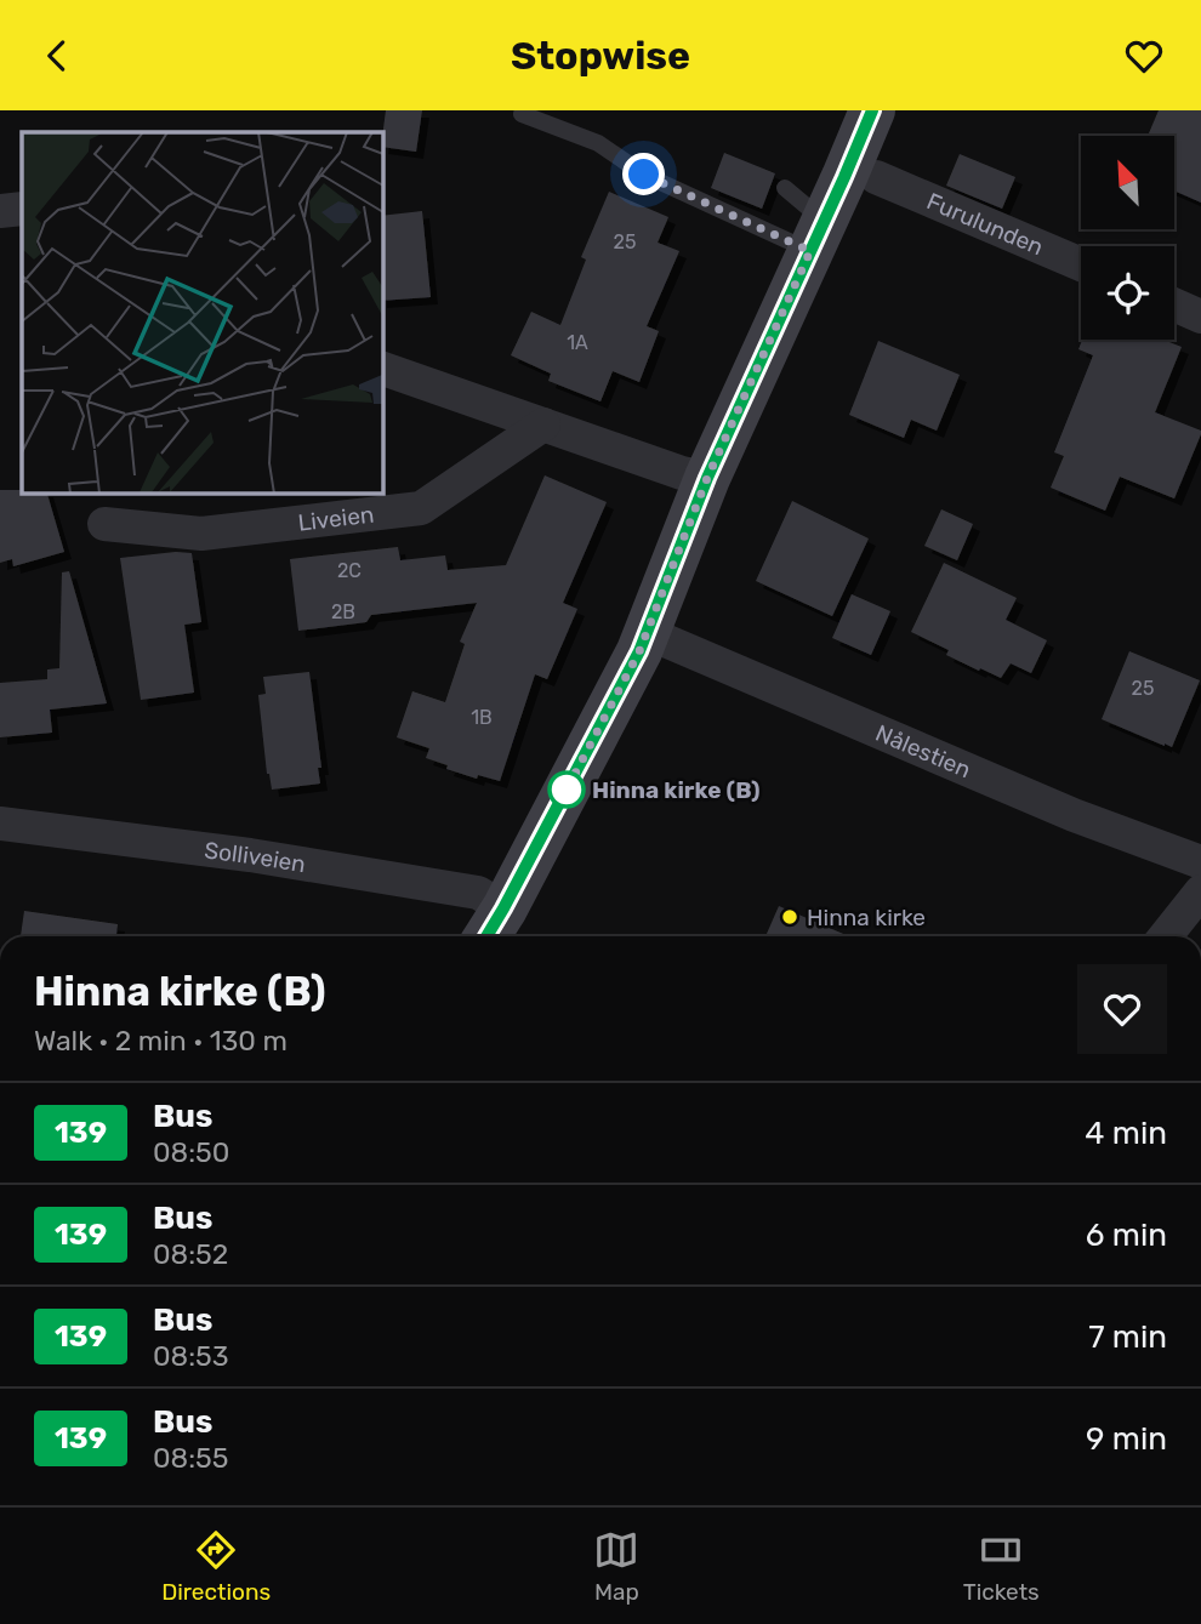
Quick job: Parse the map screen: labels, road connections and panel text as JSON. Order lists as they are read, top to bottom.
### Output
{
  "streets": {
    "street": [
      "Furulunden",
      "Liveien",
      "Nålestien",
      "Solliveien"
    ]
  },
  "places": ["Hinna kirke (B)", "Hinna kirke"],
  "lines": ["bus line 139"],
  "house_numbers": [
    "25",
    "1A",
    "2C",
    "2B",
    "25",
    "1B"
  ],
  "north": "top left",
  "page": {
    "header": "Stopwise",
    "heading": ["Hinna kirke (B)", "Walk · 2 min · 130 m"],
    "list": [
      {
        "mark": "139",
        "name": "Bus",
        "note": "08:50",
        "value": "4 min"
      },
      {
        "mark": "139",
        "name": "Bus",
        "note": "08:52",
        "value": "6 min"
      },
      {
        "mark": "139",
        "name": "Bus",
        "note": "08:53",
        "value": "7 min"
      },
      {
        "mark": "139",
        "name": "Bus",
        "note": "08:55",
        "value": "9 min"
      }
    ],
    "tabs": ["Directions", "Map", "Tickets"]
  }
}
